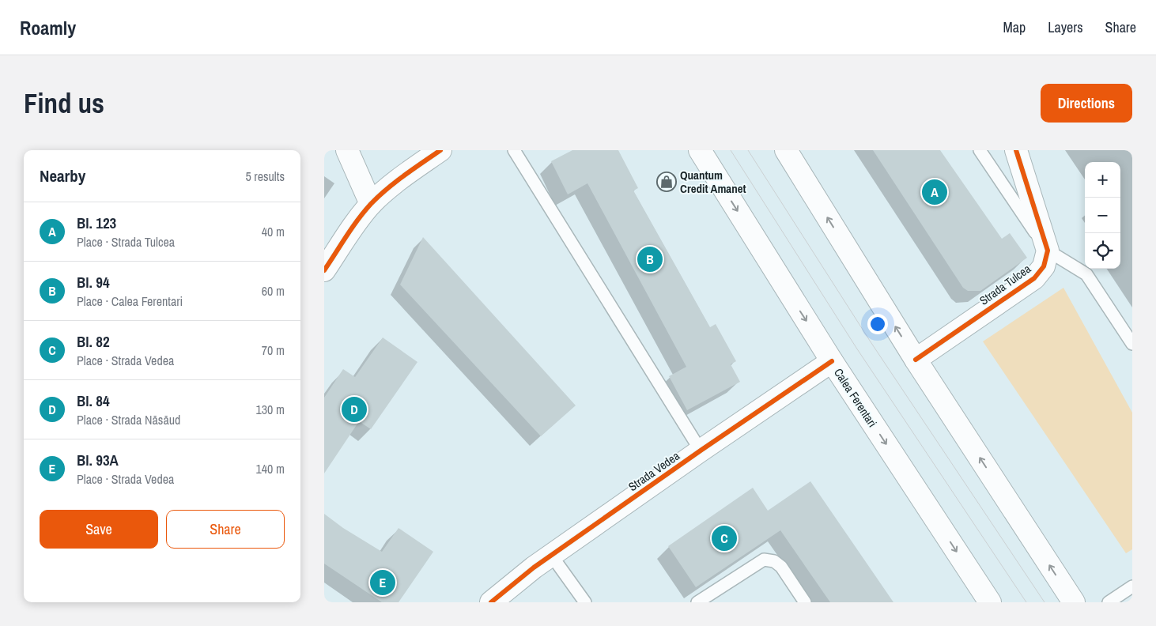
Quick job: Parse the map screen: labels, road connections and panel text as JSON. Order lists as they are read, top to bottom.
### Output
{
  "streets": {
    "main road": ["Strada Tulcea", "Calea Ferentari", "Strada Vedea"]
  },
  "crossings": [
    ["Calea Ferentari", "Strada Vedea"]
  ],
  "places": {
    "shop": ["Quantum Credit Amanet"]
  },
  "page": {
    "header": "Roamly",
    "nav": ["Map", "Layers", "Share"],
    "buttons": [
      "Directions",
      ["Save", "Share"]
    ],
    "title": "Find us",
    "heading": ["Nearby", "5 results"],
    "map_buttons": ["+", "−"],
    "pins": [
      "A",
      "B",
      "D",
      "C",
      "E"
    ],
    "list": [
      {
        "mark": "A",
        "name": "Bl. 123",
        "note": "Place · Strada Tulcea",
        "value": "40 m"
      },
      {
        "mark": "B",
        "name": "Bl. 94",
        "note": "Place · Calea Ferentari",
        "value": "60 m"
      },
      {
        "mark": "C",
        "name": "Bl. 82",
        "note": "Place · Strada Vedea",
        "value": "70 m"
      },
      {
        "mark": "D",
        "name": "Bl. 84",
        "note": "Place · Strada Năsăud",
        "value": "130 m"
      },
      {
        "mark": "E",
        "name": "Bl. 93A",
        "note": "Place · Strada Vedea",
        "value": "140 m"
      }
    ]
  }
}
